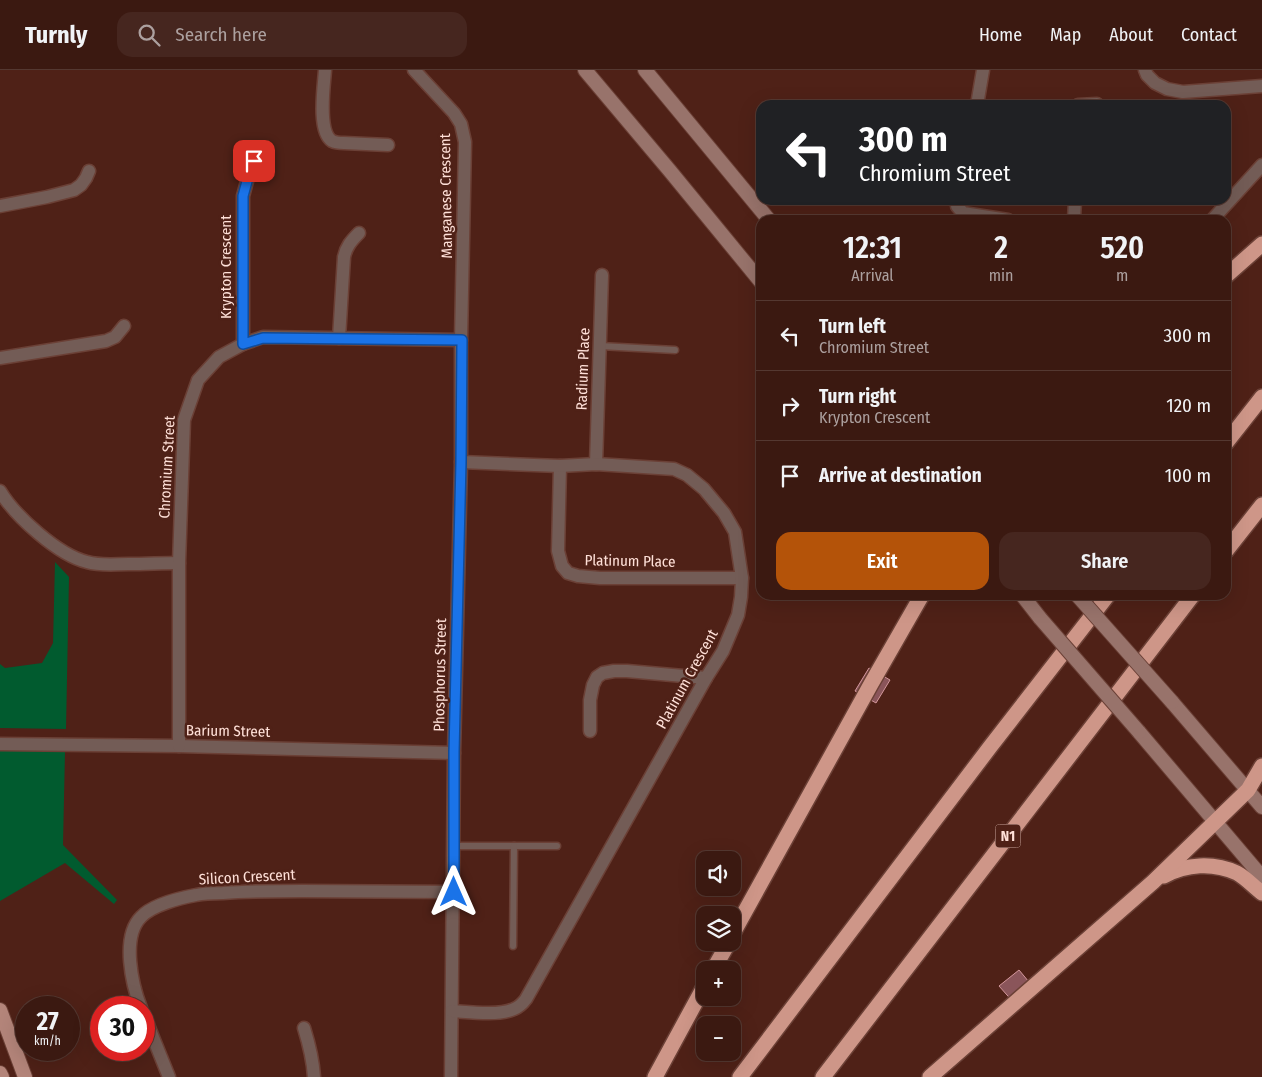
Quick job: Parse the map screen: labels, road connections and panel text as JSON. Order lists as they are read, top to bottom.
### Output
{
  "streets": {
    "highway": ["N1"],
    "street": [
      "Manganese Crescent",
      "Krypton Crescent",
      "Radium Place",
      "Chromium Street",
      "Platinum Place",
      "Phosphorus Street",
      "Platinum Crescent",
      "Barium Street",
      "Silicon Crescent"
    ]
  },
  "crossings": [
    ["Manganese Crescent", "Chromium Street"],
    ["Manganese Crescent", "Phosphorus Street"],
    ["Krypton Crescent", "Chromium Street"],
    ["Radium Place", "Platinum Crescent"],
    ["Chromium Street", "Phosphorus Street"],
    ["Chromium Street", "Barium Street"],
    ["Platinum Place", "Platinum Crescent"],
    ["Phosphorus Street", "Platinum Crescent"],
    ["Phosphorus Street", "Barium Street"],
    ["Phosphorus Street", "Silicon Crescent"]
  ],
  "page": {
    "header": "Turnly",
    "search": "Search here",
    "nav": [
      "Home",
      "Map",
      "About",
      "Contact"
    ],
    "turn": ["300 m", "Chromium Street"],
    "eta": [
      "12:31",
      "Arrival",
      "2",
      "min",
      "520",
      "m"
    ],
    "list": [
      {
        "name": "Turn left",
        "note": "Chromium Street",
        "value": "300 m"
      },
      {
        "name": "Turn right",
        "note": "Krypton Crescent",
        "value": "120 m"
      },
      {
        "name": "Arrive at destination",
        "value": "100 m"
      }
    ],
    "buttons": ["Exit", "Share"],
    "map_buttons": ["+", "−"],
    "speed": "27 km/h",
    "limit": "30"
  }
}
